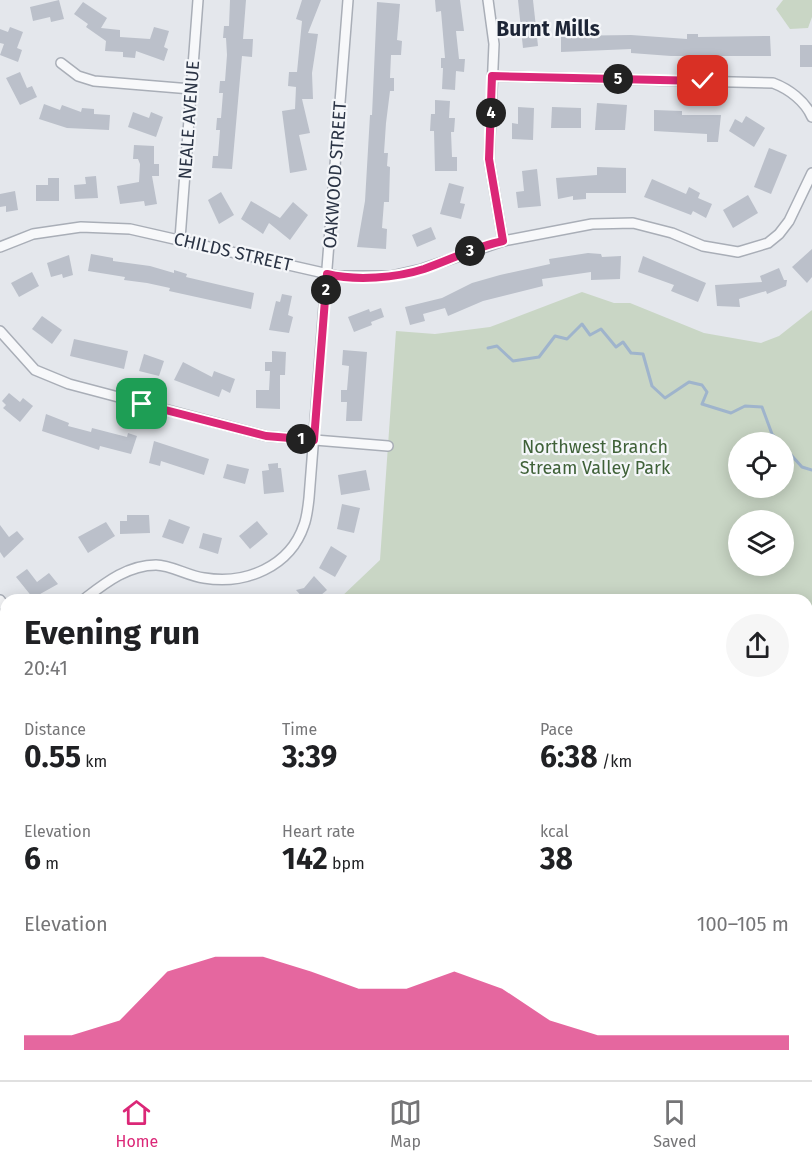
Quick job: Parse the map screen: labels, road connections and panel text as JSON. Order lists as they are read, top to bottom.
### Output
{
  "streets": {
    "street": ["NEALE AVENUE", "OAKWOOD STREET", "CHILDS STREET"]
  },
  "crossings": [
    ["NEALE AVENUE", "CHILDS STREET"],
    ["OAKWOOD STREET", "CHILDS STREET"]
  ],
  "districts": ["Burnt Mills"],
  "parks": ["Northwest Branch Stream Valley Park"],
  "page": {
    "pins": [
      "5",
      "4",
      "3",
      "2",
      "1"
    ],
    "heading": ["Evening run", "20:41"],
    "stats": [
      ["Distance", "0.55 km"],
      ["Time", "3:39"],
      ["Pace", "6:38 /km"],
      ["Elevation", "6 m"],
      ["Heart rate", "142 bpm"],
      ["kcal", "38"]
    ],
    "chart": ["Elevation", "100–105 m"],
    "tabs": ["Home", "Map", "Saved"]
  }
}
